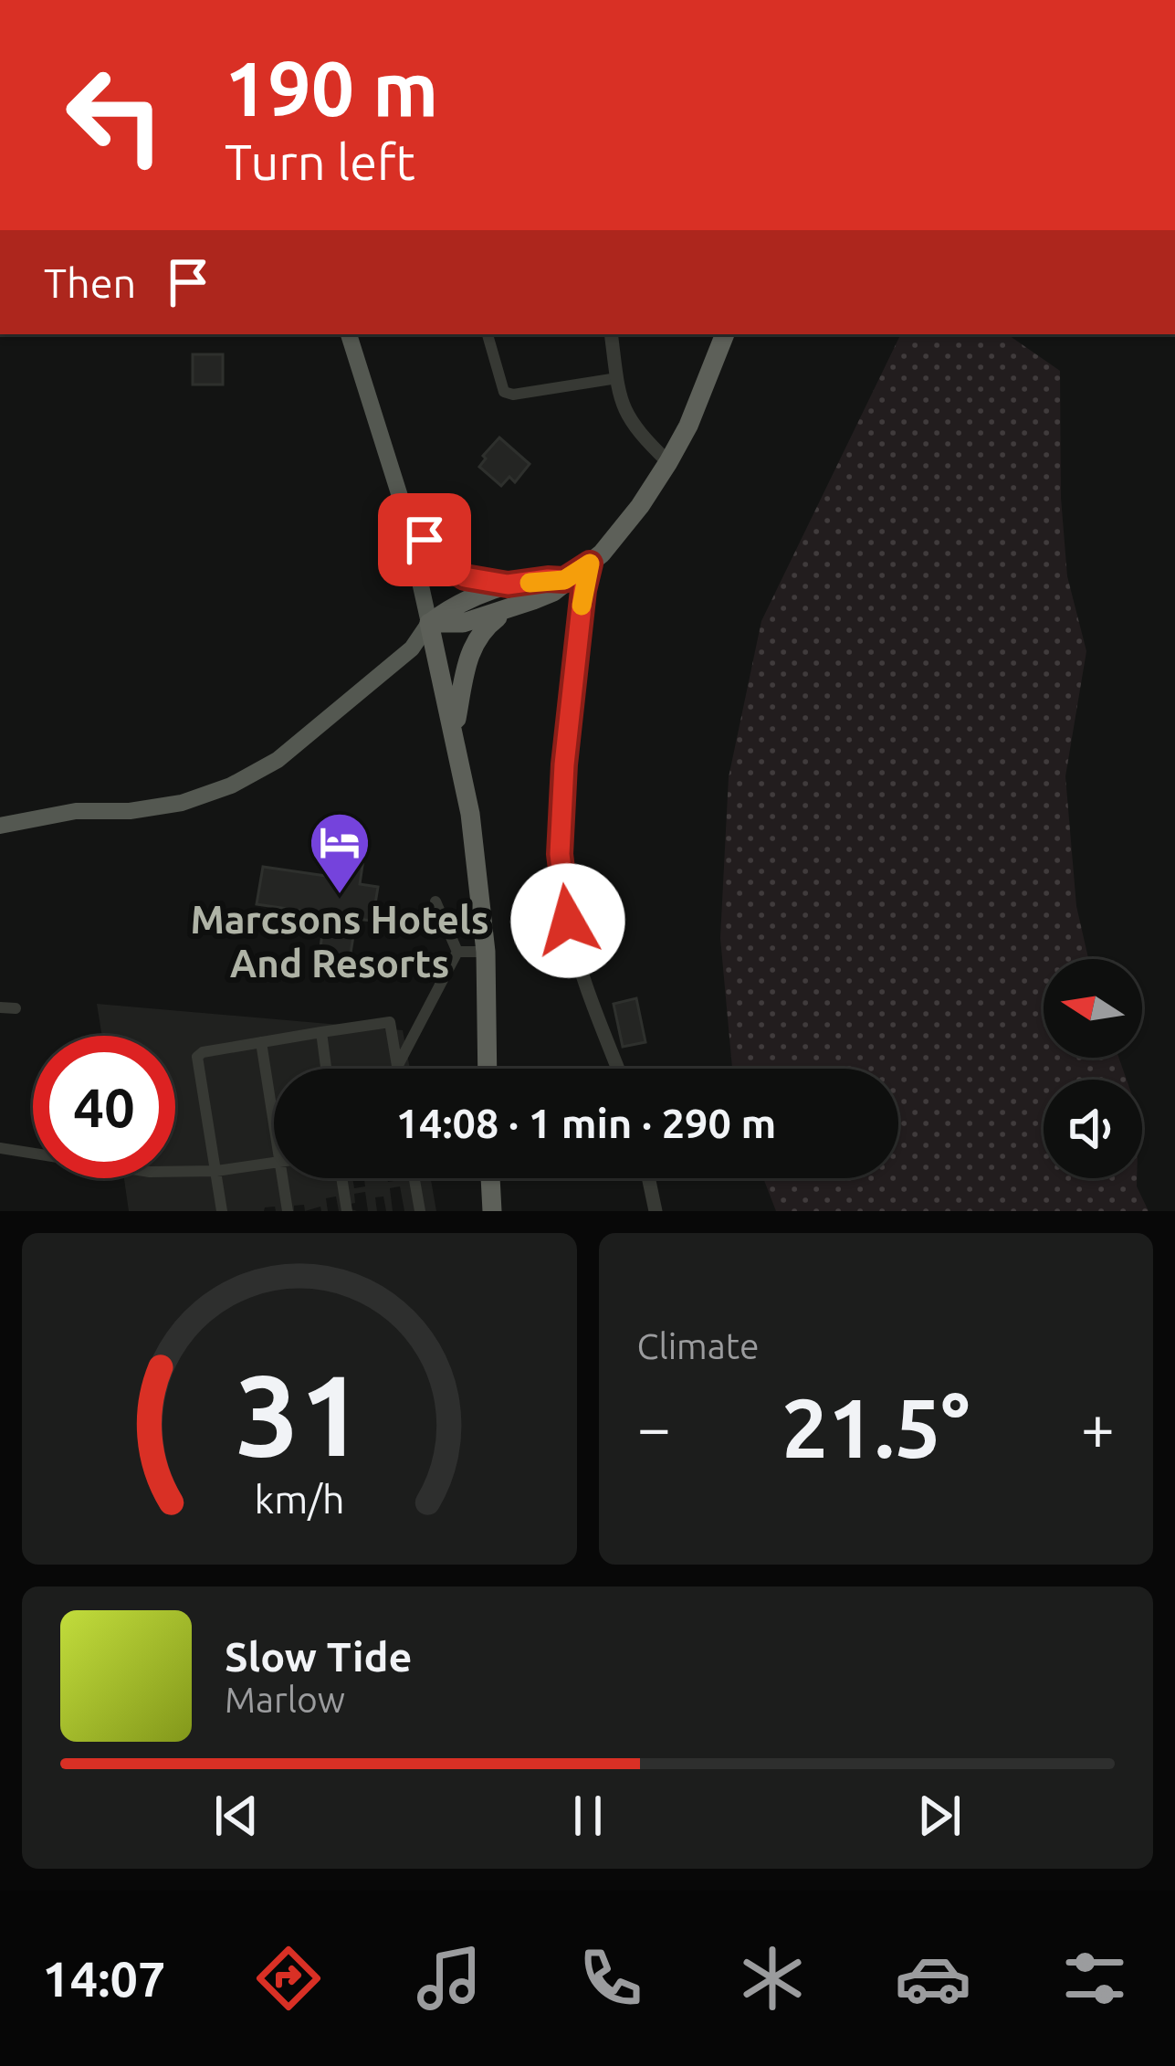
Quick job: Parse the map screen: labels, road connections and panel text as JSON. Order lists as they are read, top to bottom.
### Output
{
  "places": {
    "hotel": ["Marcsons Hotels And Resorts"]
  },
  "north": "left",
  "page": {
    "turn": ["190 m", "Turn left"],
    "then": "Then",
    "limit": "40",
    "trip": "14:08 · 1 min · 290 m",
    "tile": "Climate",
    "heat": ["−", "21.5°", "+"],
    "song": ["Slow Tide", "Marlow"],
    "tabs": "14:07",
    "gauge": ["31", "km/h"]
  }
}
